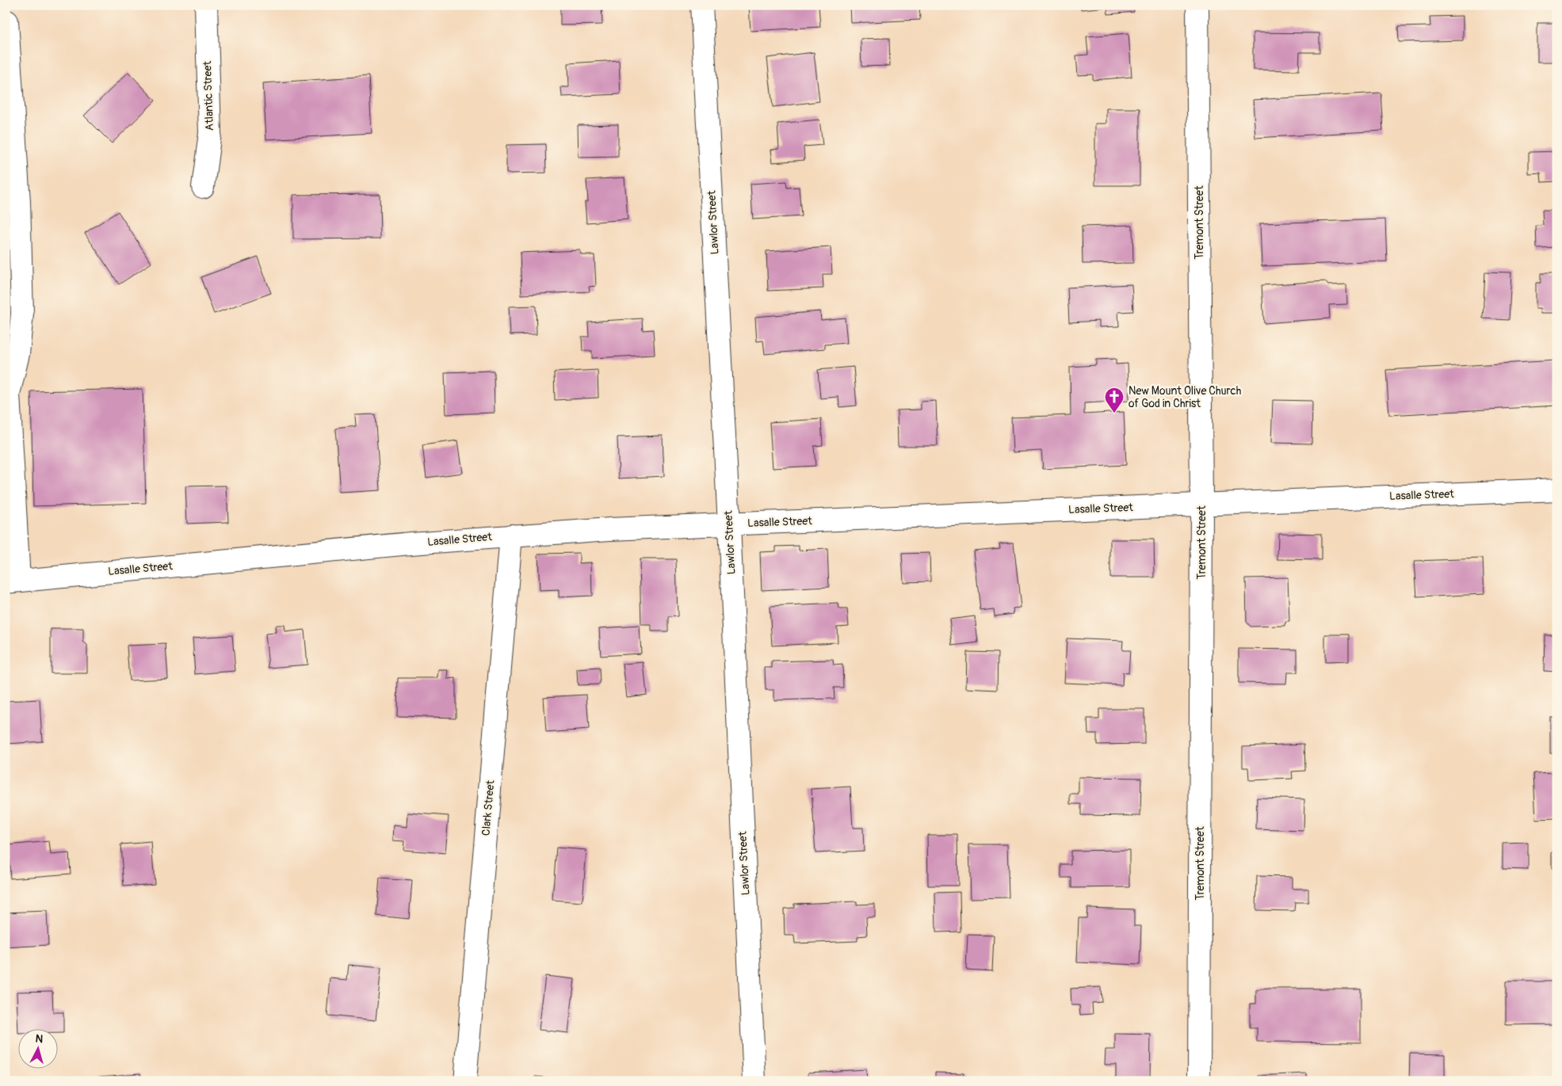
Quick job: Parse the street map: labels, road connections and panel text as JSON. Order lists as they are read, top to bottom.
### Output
{
  "streets": {
    "street": [
      "Atlantic Street",
      "Lawlor Street",
      "Tremont Street",
      "Lasalle Street",
      "Clark Street"
    ]
  },
  "crossings": [
    ["Lawlor Street", "Lasalle Street"],
    ["Tremont Street", "Lasalle Street"],
    ["Lasalle Street", "Clark Street"]
  ],
  "places": {
    "church": ["New Mount Olive Church of God in Christ"]
  },
  "north": "top"
}
